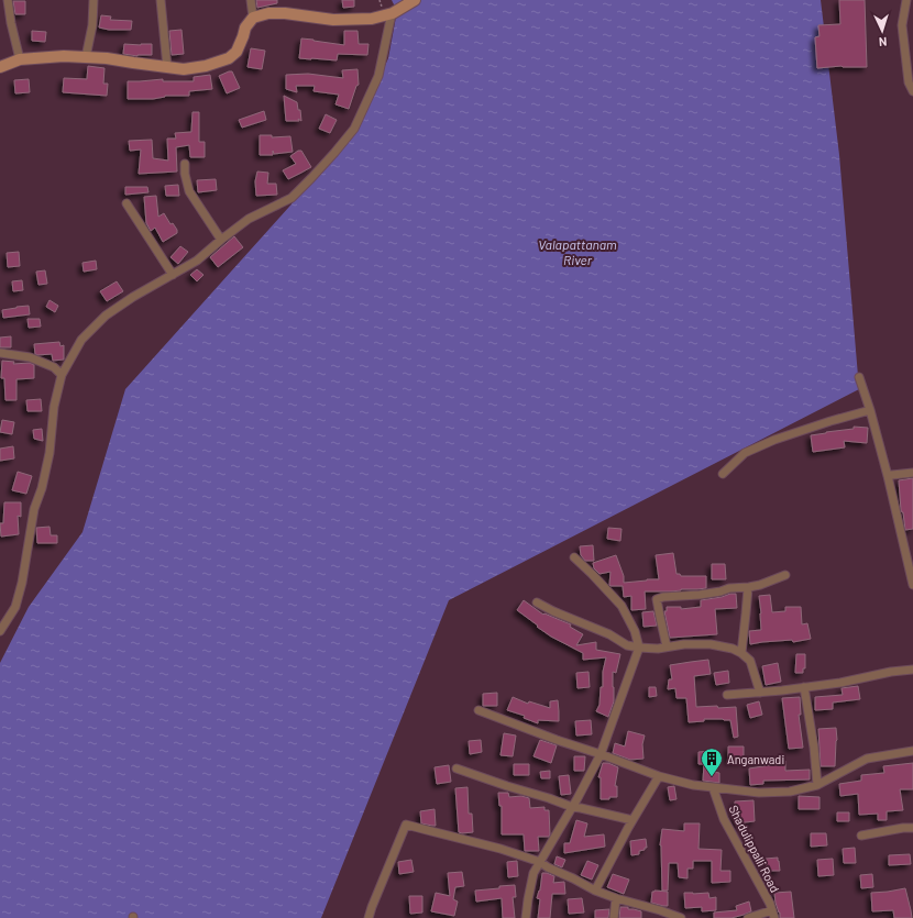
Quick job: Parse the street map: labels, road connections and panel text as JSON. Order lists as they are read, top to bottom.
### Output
{
  "streets": {
    "street": ["Shadulippalli Road"]
  },
  "water": ["Valapattanam River"],
  "places": {
    "building": ["Anganwadi"]
  },
  "north": "bottom"
}
